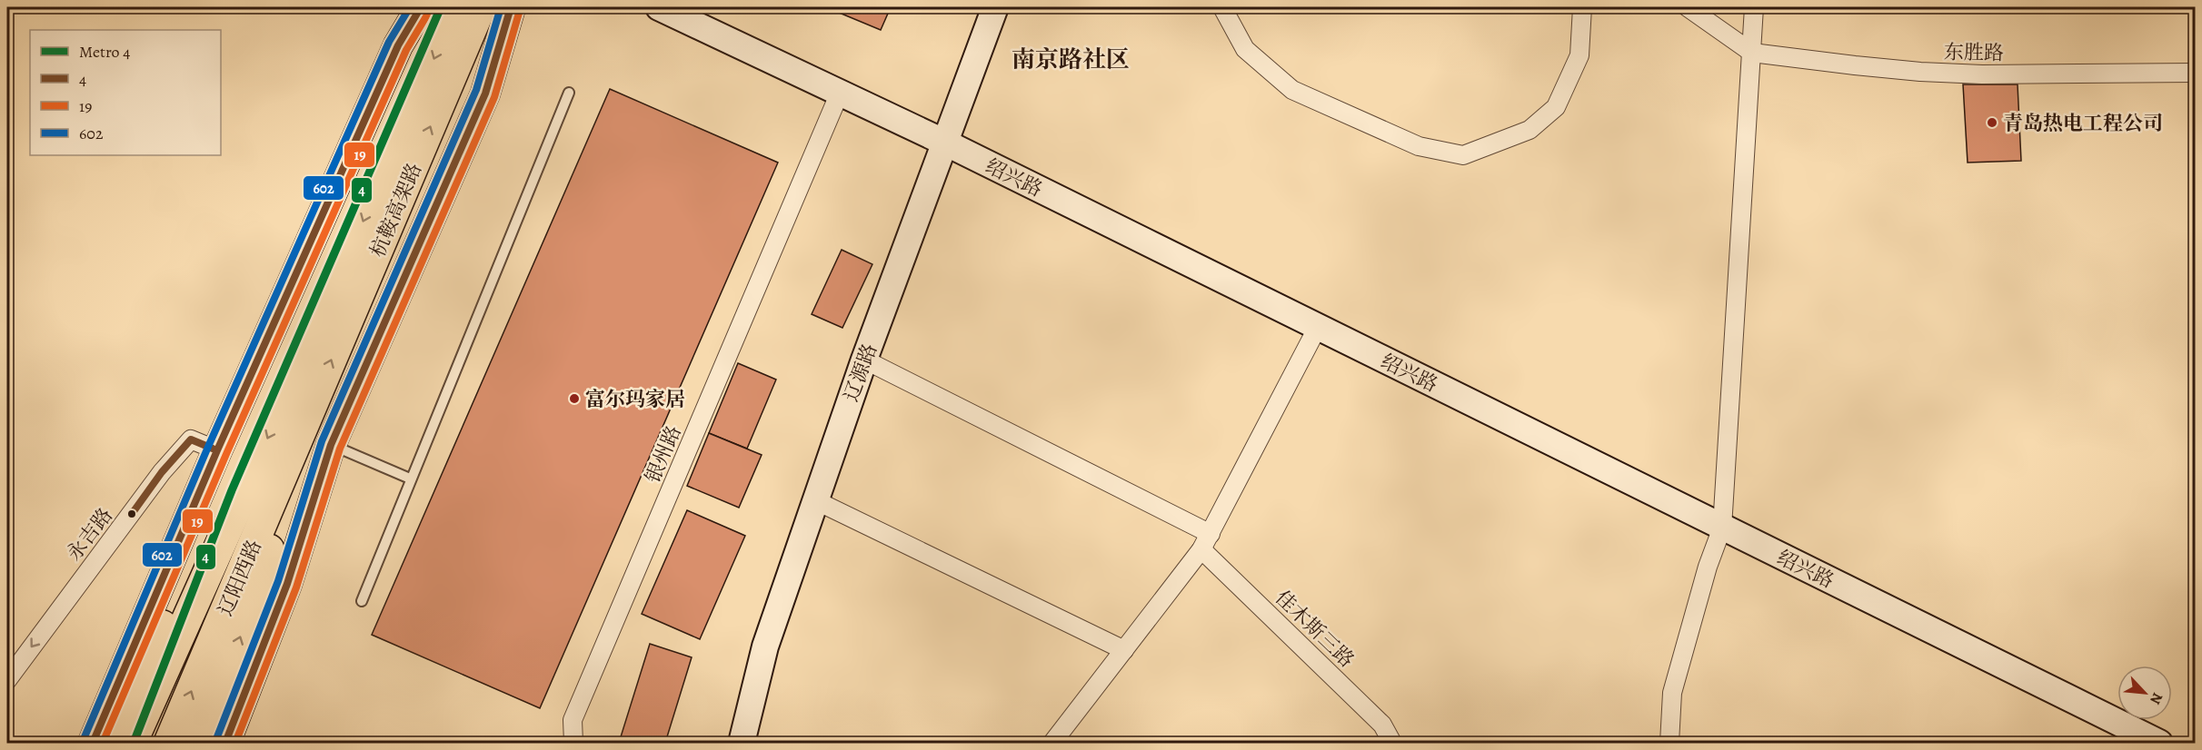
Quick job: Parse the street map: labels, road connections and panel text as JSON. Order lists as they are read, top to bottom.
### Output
{
  "streets": {
    "highway": ["杭鞍高架路", "辽阳西路"],
    "street": [
      "东胜路",
      "绍兴路",
      "辽源路",
      "银州路",
      "永吉路",
      "佳木斯三路"
    ]
  },
  "crossings": [
    ["绍兴路", "辽源路"],
    ["绍兴路", "银州路"],
    ["杭鞍高架路", "辽阳西路"]
  ],
  "one_way": ["永吉路"],
  "districts": ["南京路社区"],
  "places": ["青岛热电工程公司", "富尔玛家居"],
  "lines": [
    "metro line 4",
    "transit line 4",
    "transit line 602",
    "transit line 19"
  ],
  "legend": [
    "Metro 4",
    "4",
    "19",
    "602"
  ],
  "north": "bottom right"
}
